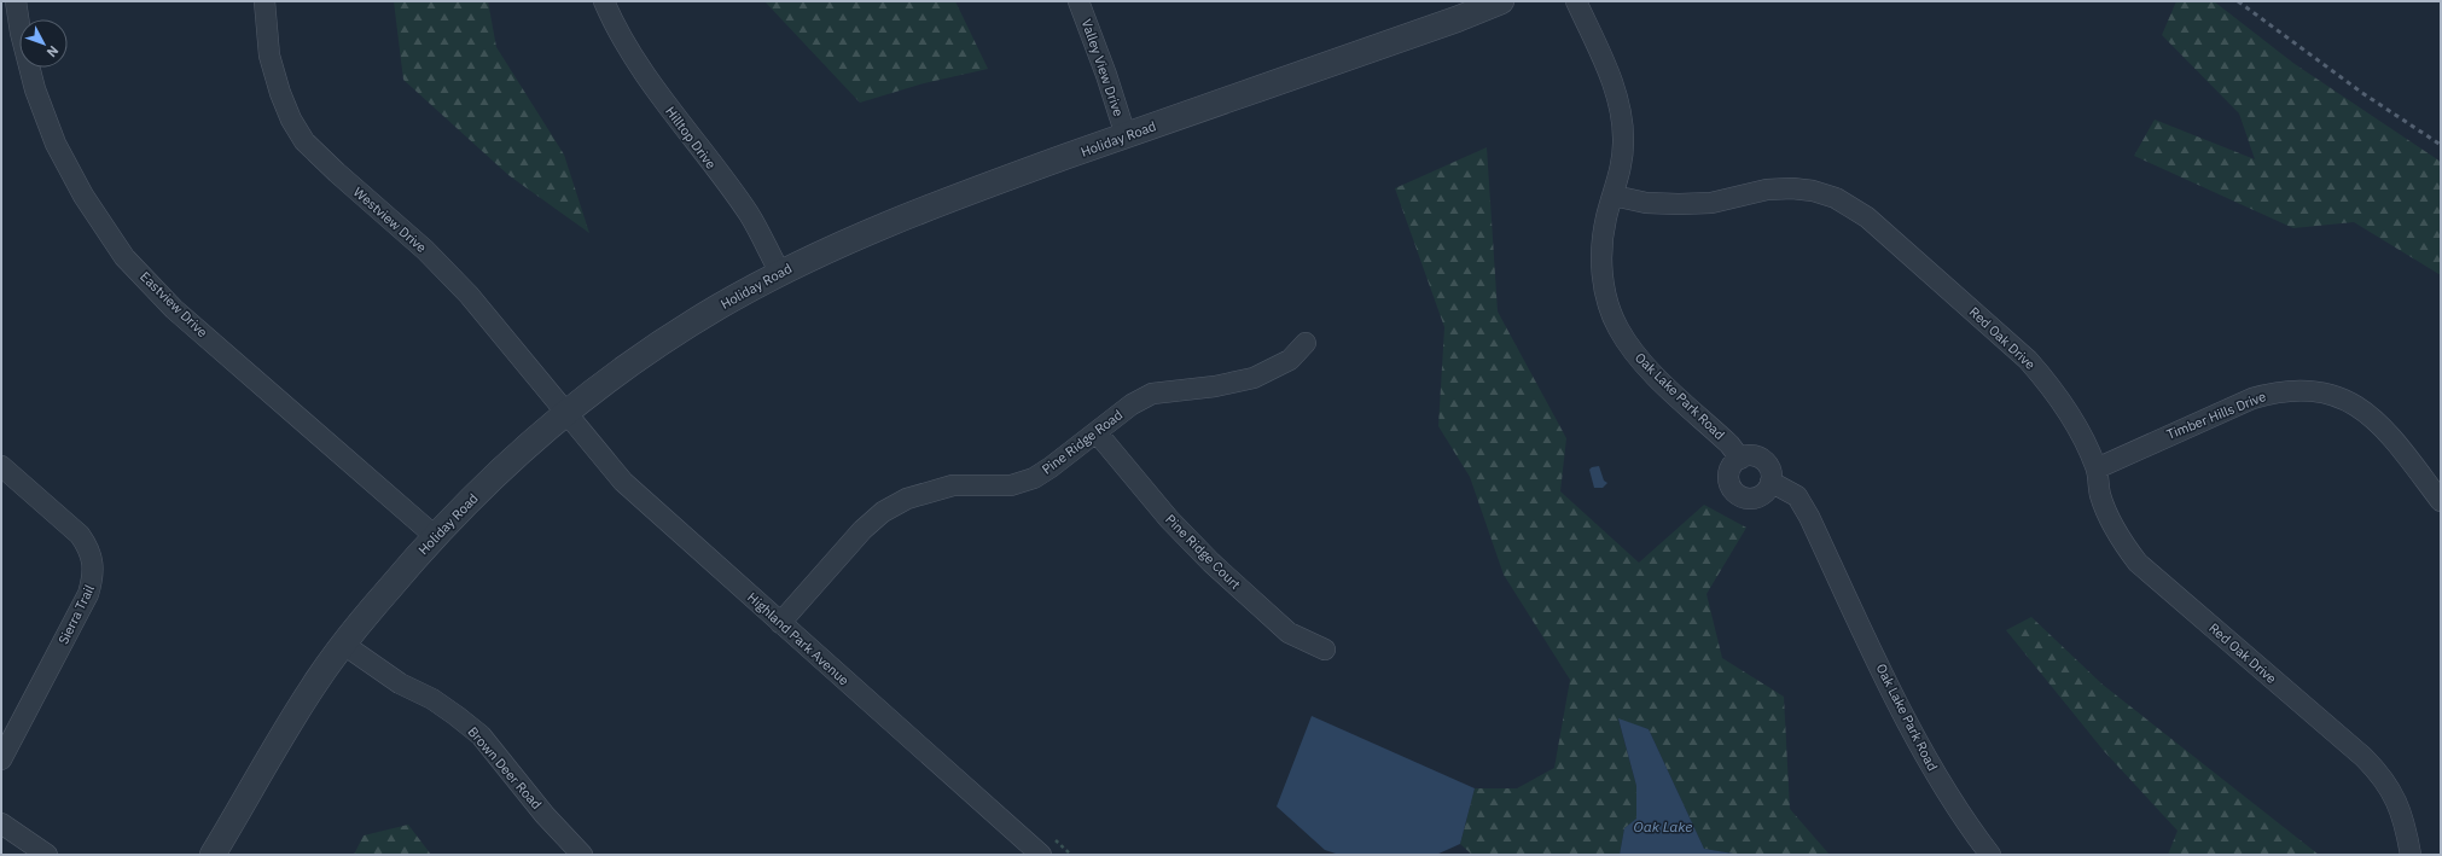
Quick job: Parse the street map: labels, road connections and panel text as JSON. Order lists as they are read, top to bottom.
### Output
{
  "streets": {
    "street": [
      "Valley View Drive",
      "Hilltop Drive",
      "Holiday Road",
      "Westview Drive",
      "Eastview Drive",
      "Red Oak Drive",
      "Oak Lake Park Road",
      "Timber Hills Drive",
      "Pine Ridge Road",
      "Pine Ridge Court",
      "Sierra Trail",
      "Highland Park Avenue",
      "Brown Deer Road"
    ]
  },
  "crossings": [
    ["Valley View Drive", "Holiday Road"],
    ["Hilltop Drive", "Holiday Road"],
    ["Holiday Road", "Westview Drive"],
    ["Holiday Road", "Eastview Drive"],
    ["Holiday Road", "Highland Park Avenue"],
    ["Holiday Road", "Brown Deer Road"],
    ["Westview Drive", "Highland Park Avenue"],
    ["Red Oak Drive", "Oak Lake Park Road"],
    ["Red Oak Drive", "Timber Hills Drive"],
    ["Pine Ridge Road", "Pine Ridge Court"],
    ["Pine Ridge Road", "Highland Park Avenue"]
  ],
  "water": ["Oak Lake"],
  "north": "bottom right"
}
